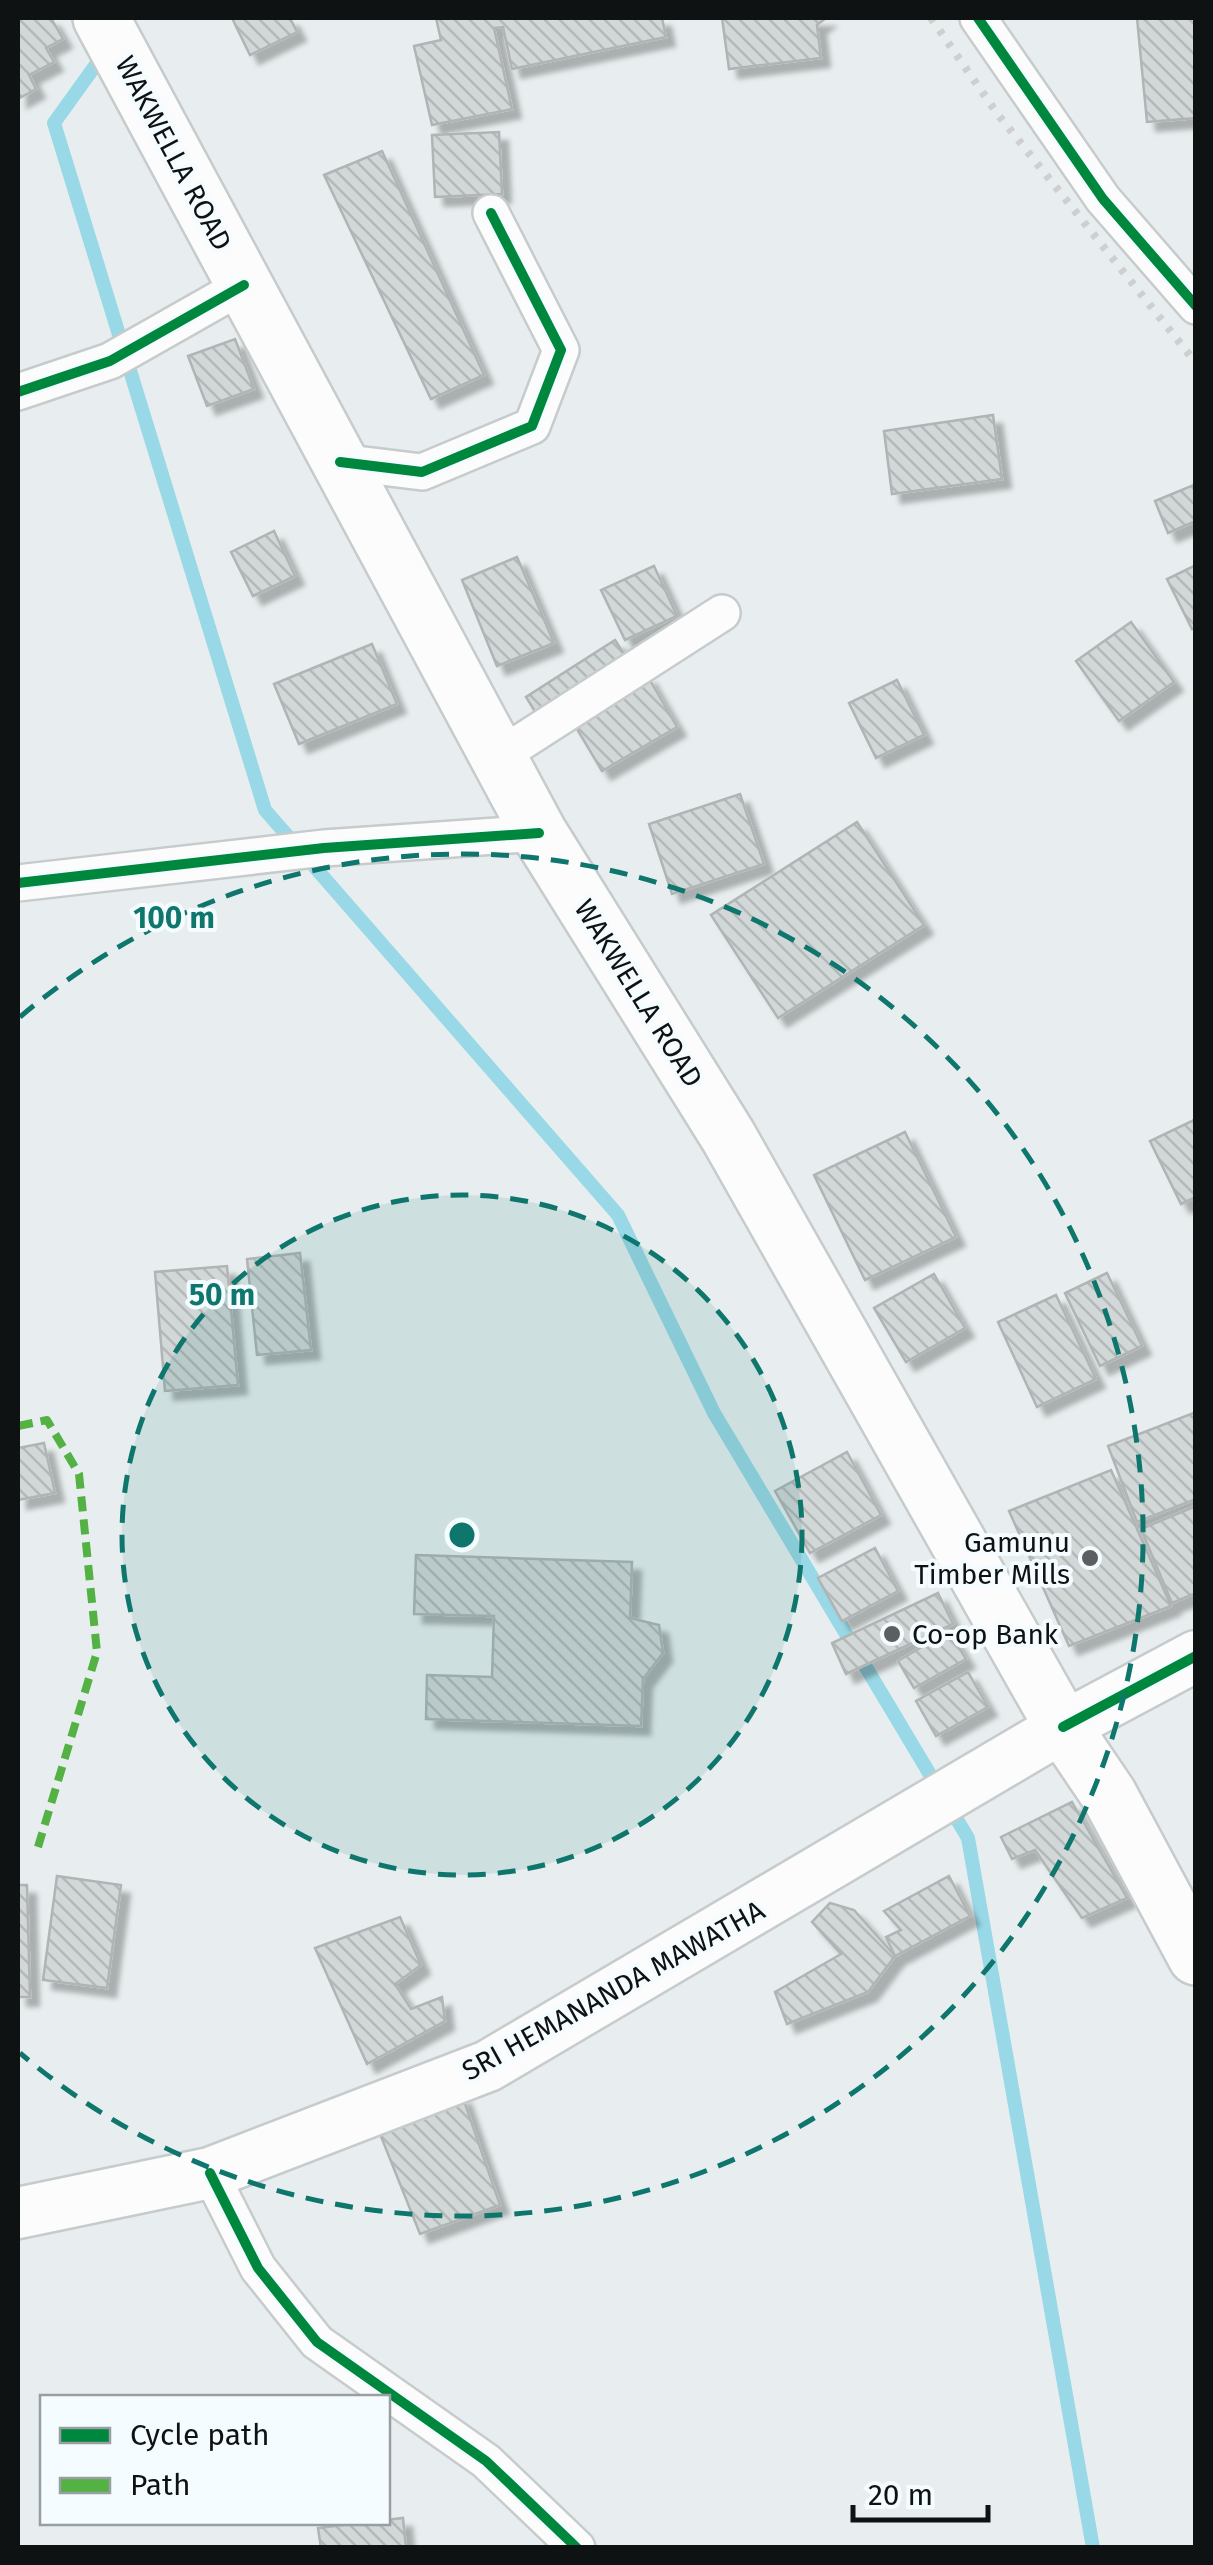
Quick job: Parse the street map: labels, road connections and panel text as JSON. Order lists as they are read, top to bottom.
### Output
{
  "streets": {
    "main road": ["WAKWELLA ROAD", "SRI HEMANANDA MAWATHA"]
  },
  "crossings": [
    ["WAKWELLA ROAD", "SRI HEMANANDA MAWATHA"]
  ],
  "places": ["Gamunu Timber Mills", "Co-op Bank"],
  "legend": ["Cycle path", "Path"],
  "scale_bar": "20 m",
  "rings": ["100 m", "50 m"]
}
